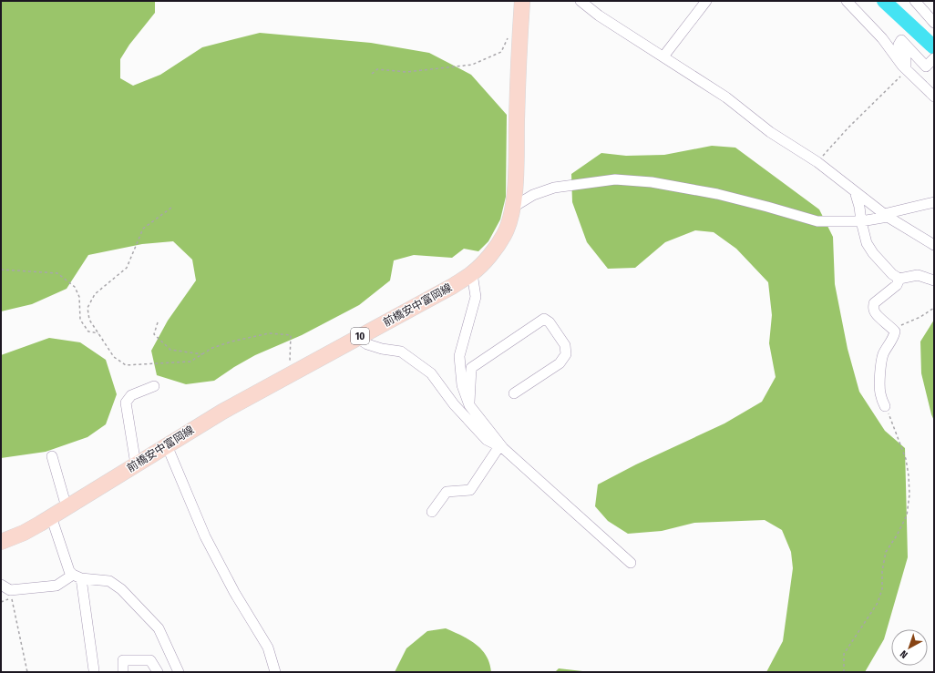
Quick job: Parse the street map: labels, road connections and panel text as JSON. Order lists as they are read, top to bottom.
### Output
{
  "streets": {
    "main road": ["前橋安中富岡線", "10"]
  },
  "north": "bottom left"
}
